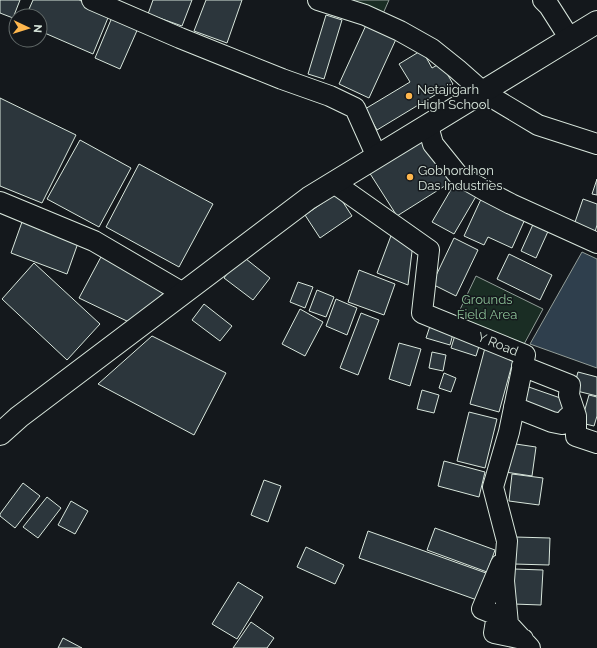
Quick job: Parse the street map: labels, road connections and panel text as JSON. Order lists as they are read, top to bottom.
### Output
{
  "streets": {
    "street": ["Y Road"]
  },
  "parks": ["Grounds Field Area"],
  "places": ["Netajigarh High School", "Gobhordhon Das Industries"],
  "north": "right"
}
